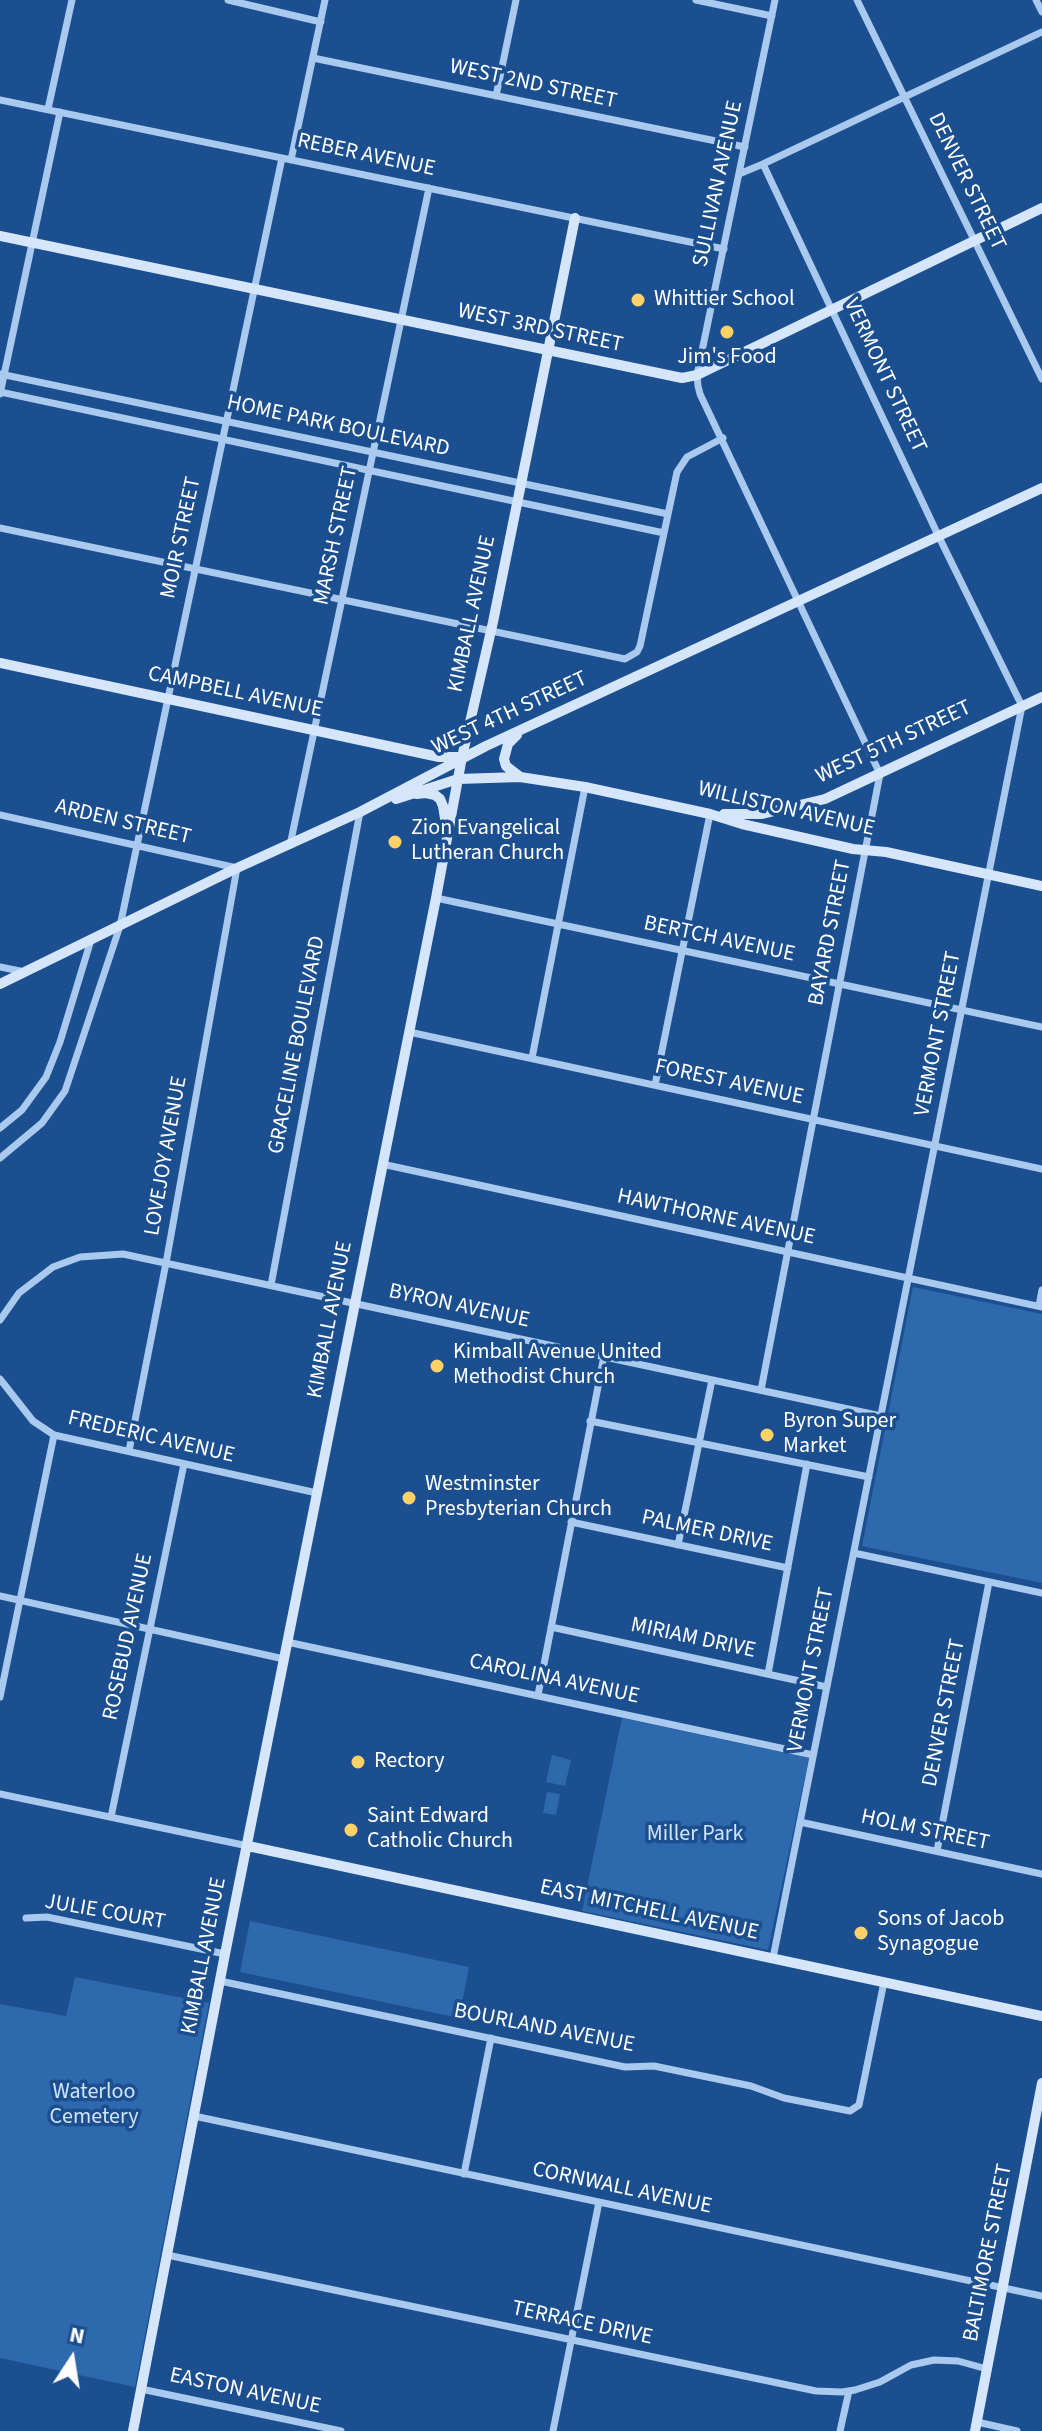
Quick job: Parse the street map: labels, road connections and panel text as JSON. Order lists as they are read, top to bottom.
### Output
{
  "streets": {
    "main road": [
      "WEST 3RD STREET",
      "KIMBALL AVENUE",
      "CAMPBELL AVENUE",
      "WEST 4TH STREET",
      "WEST 5TH STREET",
      "WILLISTON AVENUE",
      "EAST MITCHELL AVENUE",
      "BALTIMORE STREET"
    ],
    "street": [
      "WEST 2ND STREET",
      "REBER AVENUE",
      "DENVER STREET",
      "SULLIVAN AVENUE",
      "VERMONT STREET",
      "HOME PARK BOULEVARD",
      "MARSH STREET",
      "MOIR STREET",
      "ARDEN STREET",
      "BAYARD STREET",
      "BERTCH AVENUE",
      "GRACELINE BOULEVARD",
      "FOREST AVENUE",
      "LOVEJOY AVENUE",
      "HAWTHORNE AVENUE",
      "BYRON AVENUE",
      "FREDERIC AVENUE",
      "PALMER DRIVE",
      "ROSEBUD AVENUE",
      "MIRIAM DRIVE",
      "CAROLINA AVENUE",
      "HOLM STREET",
      "JULIE COURT",
      "BOURLAND AVENUE",
      "CORNWALL AVENUE",
      "TERRACE DRIVE",
      "EASTON AVENUE"
    ]
  },
  "crossings": [
    ["WEST 2ND STREET", "SULLIVAN AVENUE"],
    ["REBER AVENUE", "SULLIVAN AVENUE"],
    ["REBER AVENUE", "MARSH STREET"],
    ["REBER AVENUE", "MOIR STREET"],
    ["REBER AVENUE", "KIMBALL AVENUE"],
    ["DENVER STREET", "WEST 3RD STREET"],
    ["DENVER STREET", "HOLM STREET"],
    ["SULLIVAN AVENUE", "WEST 3RD STREET"],
    ["WEST 3RD STREET", "VERMONT STREET"],
    ["WEST 3RD STREET", "MARSH STREET"],
    ["WEST 3RD STREET", "MOIR STREET"],
    ["WEST 3RD STREET", "KIMBALL AVENUE"],
    ["VERMONT STREET", "WEST 4TH STREET"],
    ["VERMONT STREET", "WEST 5TH STREET"],
    ["VERMONT STREET", "WILLISTON AVENUE"],
    ["VERMONT STREET", "BERTCH AVENUE"],
    ["VERMONT STREET", "FOREST AVENUE"],
    ["VERMONT STREET", "HAWTHORNE AVENUE"],
    ["VERMONT STREET", "BYRON AVENUE"],
    ["VERMONT STREET", "MIRIAM DRIVE"],
    ["VERMONT STREET", "CAROLINA AVENUE"],
    ["VERMONT STREET", "HOLM STREET"],
    ["VERMONT STREET", "EAST MITCHELL AVENUE"],
    ["HOME PARK BOULEVARD", "MARSH STREET"],
    ["HOME PARK BOULEVARD", "MOIR STREET"],
    ["HOME PARK BOULEVARD", "KIMBALL AVENUE"],
    ["MARSH STREET", "CAMPBELL AVENUE"],
    ["MARSH STREET", "WEST 4TH STREET"],
    ["MOIR STREET", "CAMPBELL AVENUE"],
    ["MOIR STREET", "WEST 4TH STREET"],
    ["MOIR STREET", "ARDEN STREET"],
    ["KIMBALL AVENUE", "CAMPBELL AVENUE"],
    ["KIMBALL AVENUE", "WEST 4TH STREET"],
    ["KIMBALL AVENUE", "WILLISTON AVENUE"],
    ["KIMBALL AVENUE", "BERTCH AVENUE"],
    ["KIMBALL AVENUE", "FOREST AVENUE"],
    ["KIMBALL AVENUE", "HAWTHORNE AVENUE"],
    ["KIMBALL AVENUE", "BYRON AVENUE"],
    ["KIMBALL AVENUE", "FREDERIC AVENUE"],
    ["KIMBALL AVENUE", "CAROLINA AVENUE"],
    ["KIMBALL AVENUE", "EAST MITCHELL AVENUE"],
    ["KIMBALL AVENUE", "JULIE COURT"],
    ["KIMBALL AVENUE", "BOURLAND AVENUE"],
    ["KIMBALL AVENUE", "CORNWALL AVENUE"],
    ["KIMBALL AVENUE", "TERRACE DRIVE"],
    ["KIMBALL AVENUE", "EASTON AVENUE"],
    ["CAMPBELL AVENUE", "WEST 4TH STREET"],
    ["WEST 4TH STREET", "WILLISTON AVENUE"],
    ["WEST 4TH STREET", "ARDEN STREET"],
    ["WEST 4TH STREET", "GRACELINE BOULEVARD"],
    ["WEST 4TH STREET", "LOVEJOY AVENUE"],
    ["WEST 5TH STREET", "WILLISTON AVENUE"],
    ["WEST 5TH STREET", "BAYARD STREET"],
    ["WILLISTON AVENUE", "BAYARD STREET"],
    ["WILLISTON AVENUE", "GRACELINE BOULEVARD"],
    ["ARDEN STREET", "LOVEJOY AVENUE"],
    ["BAYARD STREET", "BERTCH AVENUE"],
    ["BAYARD STREET", "FOREST AVENUE"],
    ["BAYARD STREET", "HAWTHORNE AVENUE"],
    ["BAYARD STREET", "BYRON AVENUE"],
    ["GRACELINE BOULEVARD", "BYRON AVENUE"],
    ["LOVEJOY AVENUE", "BYRON AVENUE"],
    ["LOVEJOY AVENUE", "FREDERIC AVENUE"],
    ["FREDERIC AVENUE", "ROSEBUD AVENUE"],
    ["EAST MITCHELL AVENUE", "BOURLAND AVENUE"],
    ["CORNWALL AVENUE", "BALTIMORE STREET"],
    ["BALTIMORE STREET", "TERRACE DRIVE"]
  ],
  "parks": ["Miller Park", "Waterloo Cemetery"],
  "places": [
    "Whittier School",
    "Jim's Food",
    "Zion Evangelical Lutheran Church",
    "Kimball Avenue United Methodist Church",
    "Byron Super Market",
    "Westminster Presbyterian Church",
    "Rectory",
    "Saint Edward Catholic Church",
    "Sons of Jacob Synagogue"
  ],
  "north": "top"
}
